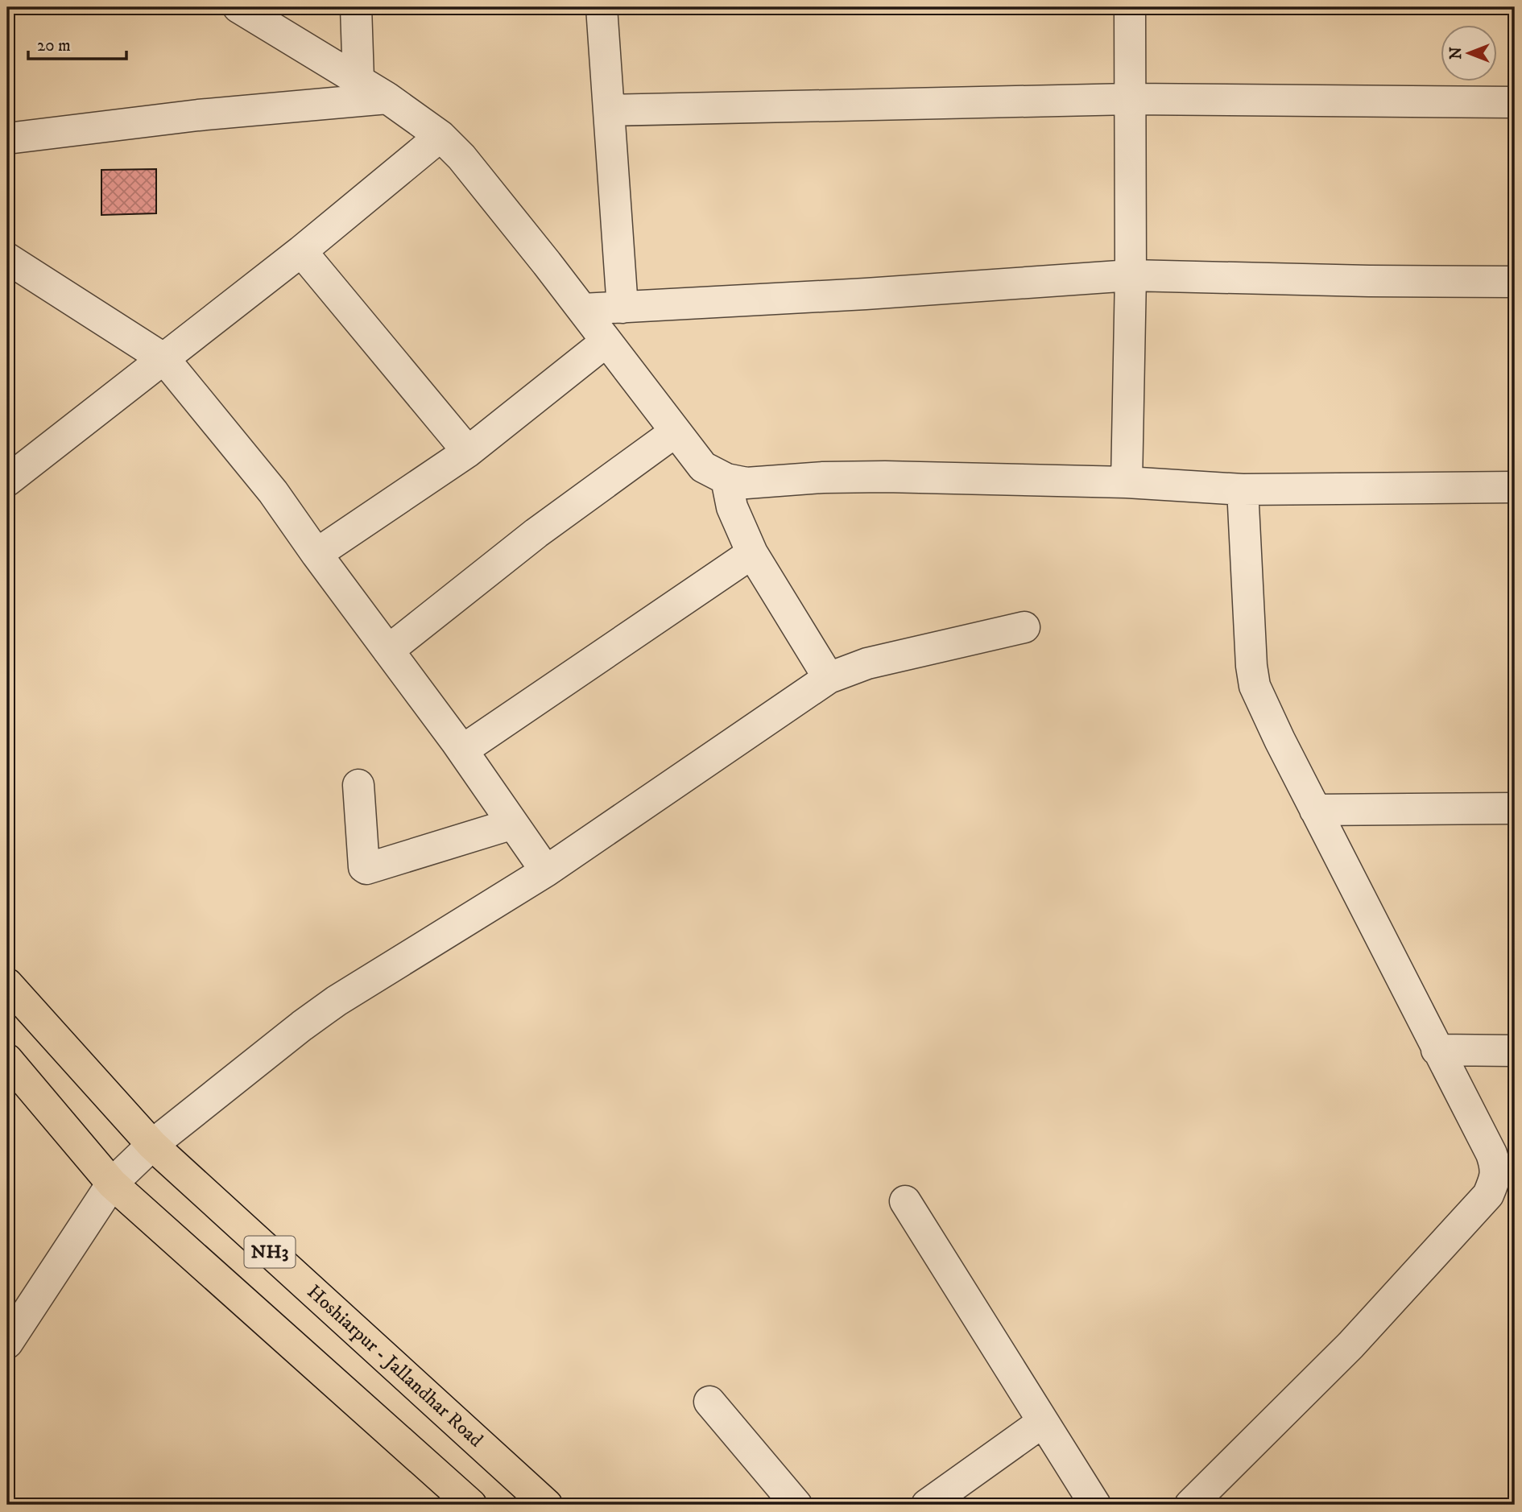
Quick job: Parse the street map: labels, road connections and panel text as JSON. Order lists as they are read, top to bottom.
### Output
{
  "streets": {
    "highway": ["NH3", "Hoshiarpur - Jallandhar Road"]
  },
  "scale_bar": "20 m",
  "north": "left"
}
